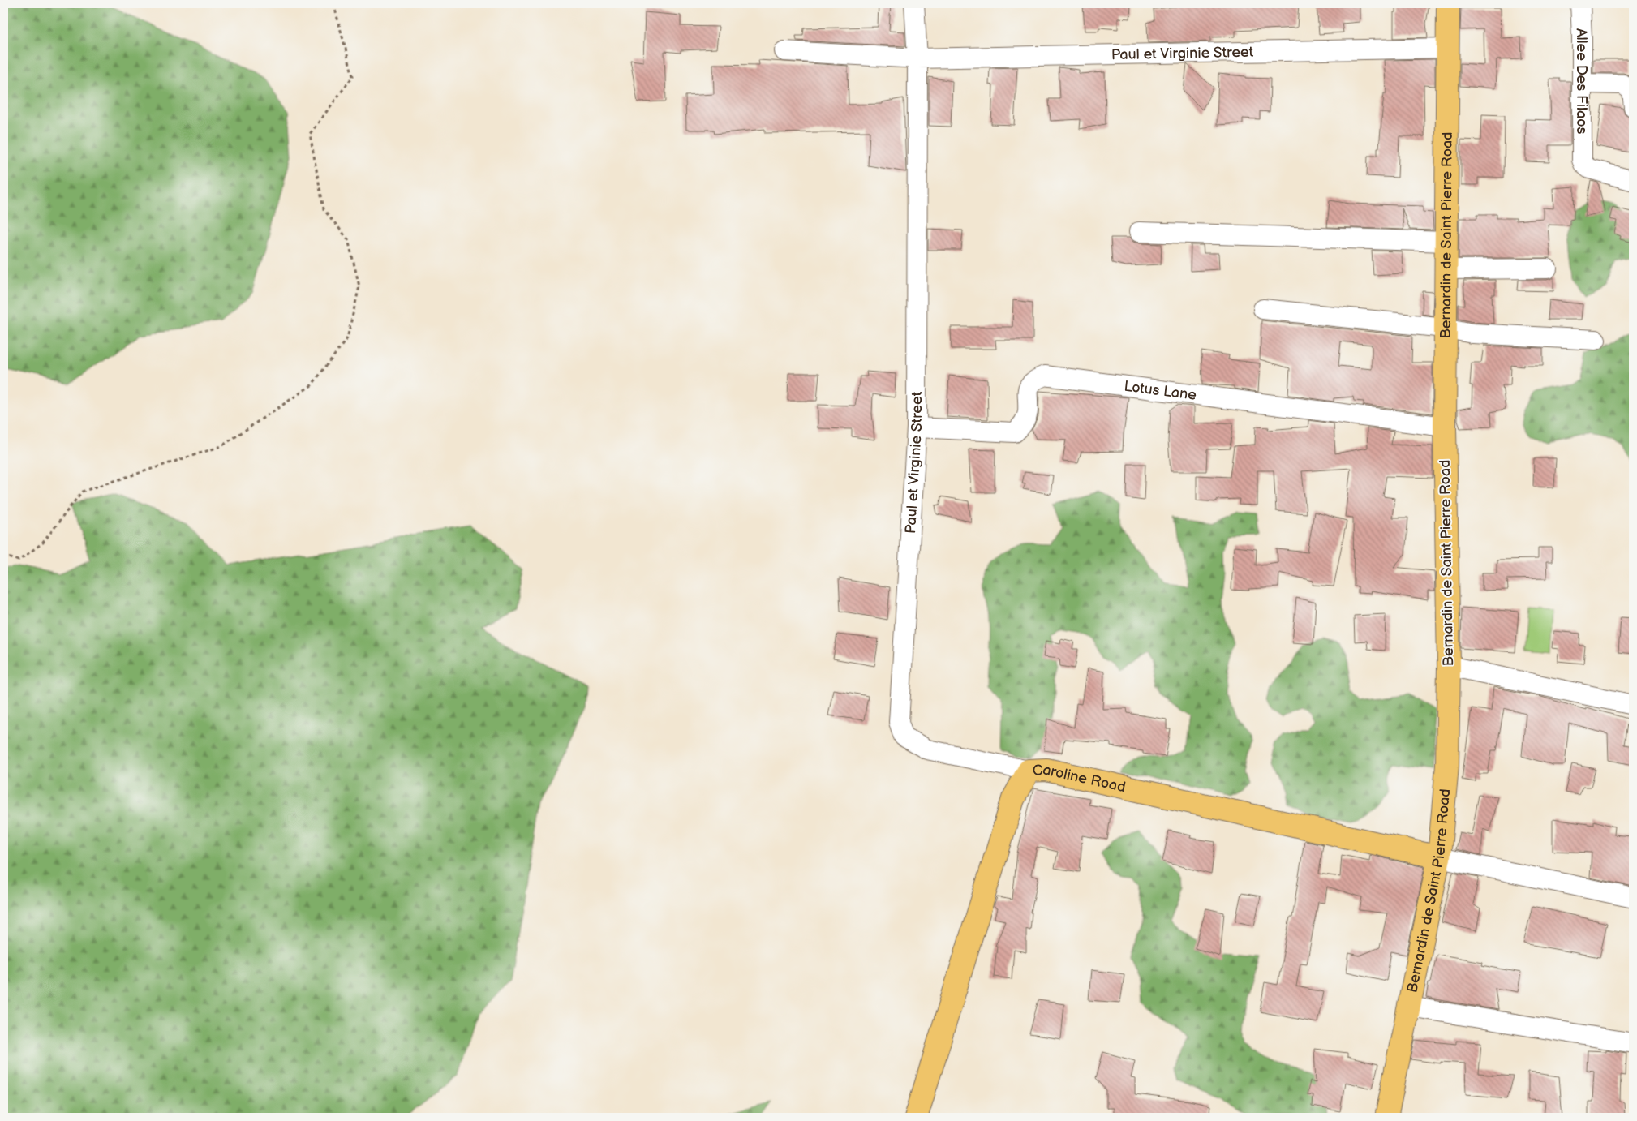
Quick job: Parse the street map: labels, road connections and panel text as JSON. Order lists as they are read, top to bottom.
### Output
{
  "streets": {
    "main road": ["Bernardin de Saint Pierre Road", "Caroline Road"],
    "street": ["Paul et Virginie Street", "Allee Des Filaos", "Lotus Lane"]
  },
  "crossings": [
    ["Paul et Virginie Street", "Bernardin de Saint Pierre Road"],
    ["Paul et Virginie Street", "Lotus Lane"],
    ["Paul et Virginie Street", "Caroline Road"],
    ["Bernardin de Saint Pierre Road", "Lotus Lane"],
    ["Bernardin de Saint Pierre Road", "Caroline Road"]
  ]
}
